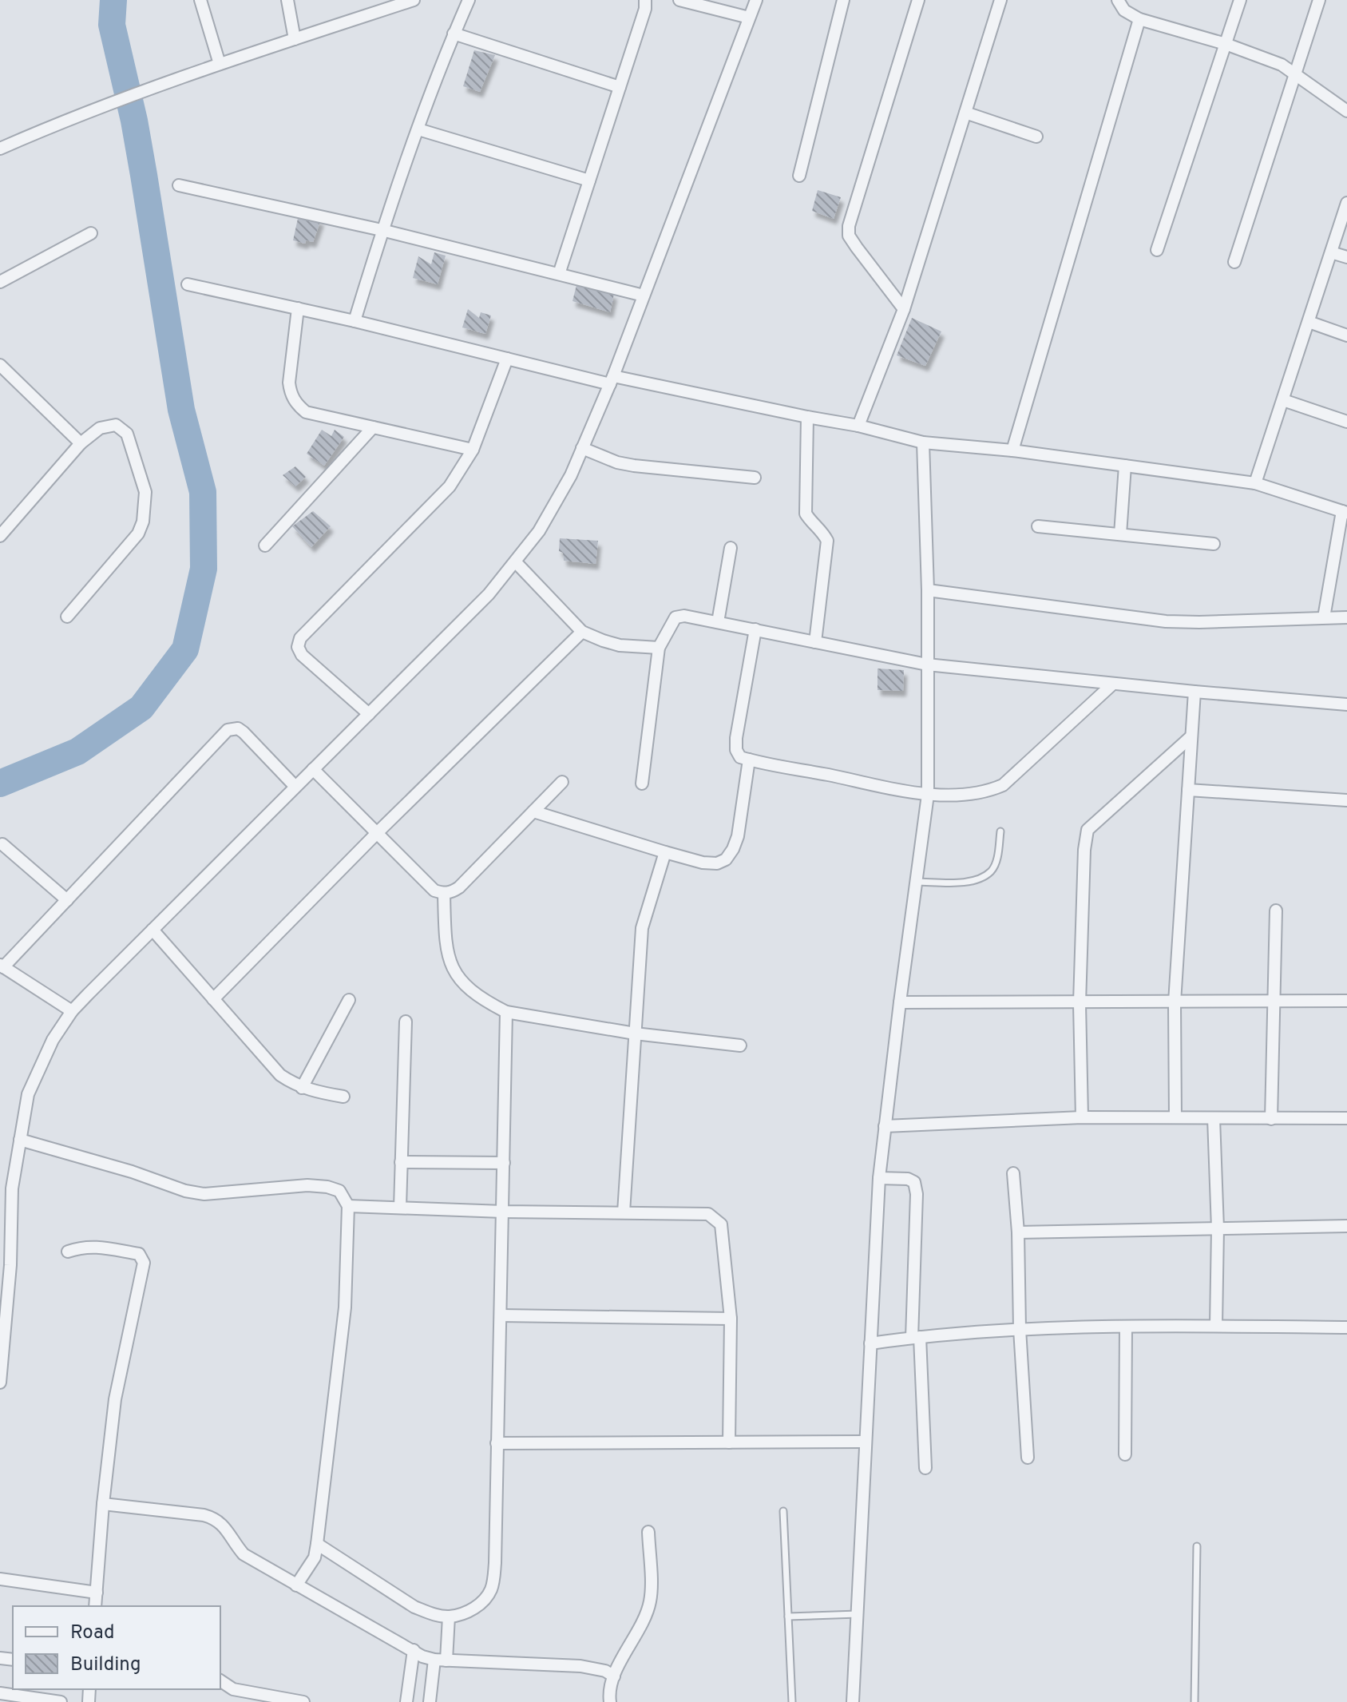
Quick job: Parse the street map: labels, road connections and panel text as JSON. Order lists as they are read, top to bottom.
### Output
{
  "legend": ["Road", "Building"]
}
